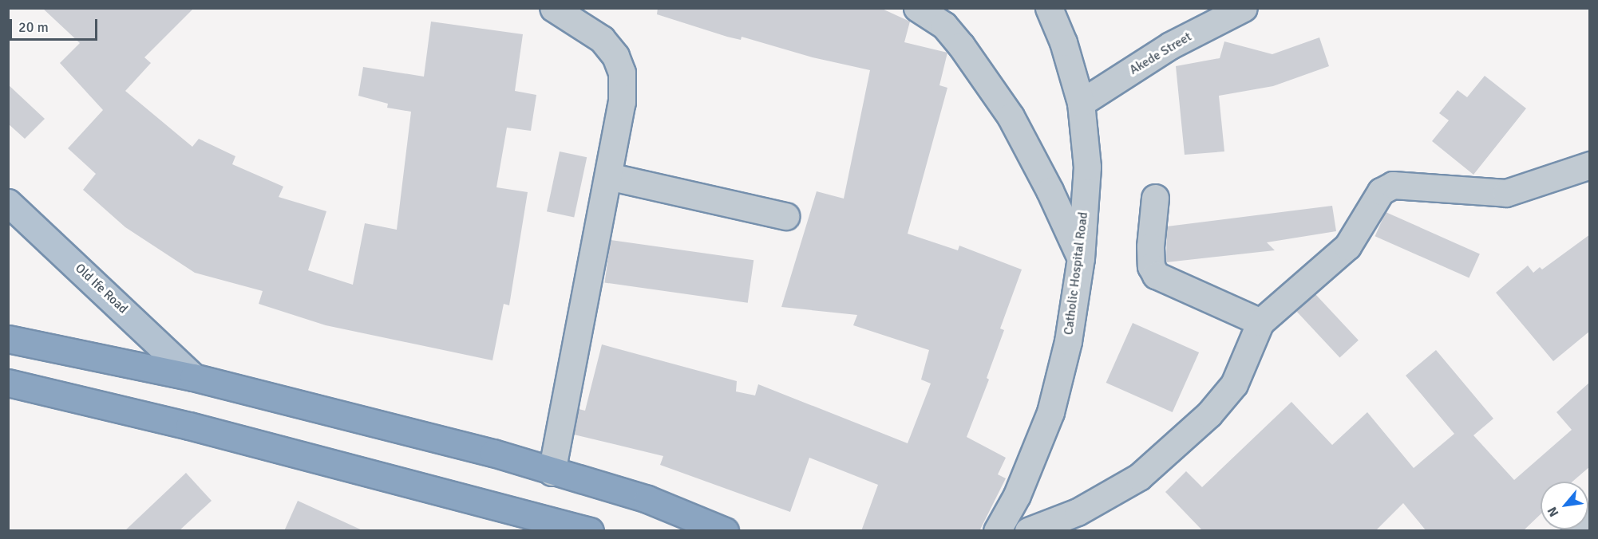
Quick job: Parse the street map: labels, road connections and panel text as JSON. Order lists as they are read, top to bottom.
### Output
{
  "streets": {
    "main road": ["Old Ife Road"],
    "street": ["Akede Street", "Catholic Hospital Road"]
  },
  "crossings": [
    ["Akede Street", "Catholic Hospital Road"]
  ],
  "scale_bar": "20 m",
  "north": "bottom left"
}
